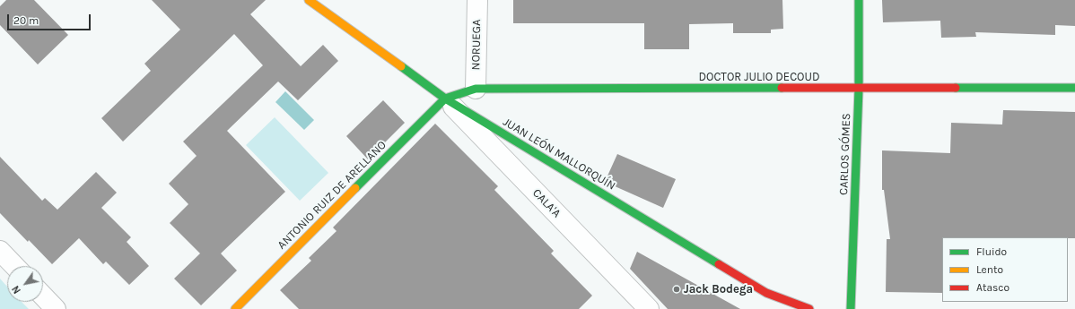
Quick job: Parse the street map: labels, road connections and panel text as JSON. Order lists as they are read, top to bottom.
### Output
{
  "streets": {
    "street": [
      "NORUEGA",
      "DOCTOR JULIO DECOUD",
      "JUAN LEÓN MALLORQUÍN",
      "CARLOS GÓMES",
      "ANTONIO RUIZ DE ARELLANO",
      "CALA'A"
    ]
  },
  "crossings": [
    ["NORUEGA", "DOCTOR JULIO DECOUD"],
    ["DOCTOR JULIO DECOUD", "JUAN LEÓN MALLORQUÍN"],
    ["DOCTOR JULIO DECOUD", "CARLOS GÓMES"],
    ["DOCTOR JULIO DECOUD", "ANTONIO RUIZ DE ARELLANO"],
    ["DOCTOR JULIO DECOUD", "CALA'A"],
    ["JUAN LEÓN MALLORQUÍN", "ANTONIO RUIZ DE ARELLANO"],
    ["JUAN LEÓN MALLORQUÍN", "CALA'A"],
    ["ANTONIO RUIZ DE ARELLANO", "CALA'A"]
  ],
  "places": ["Jack Bodega"],
  "legend": ["Fluido", "Lento", "Atasco"],
  "scale_bar": "20 m",
  "north": "bottom left"
}
